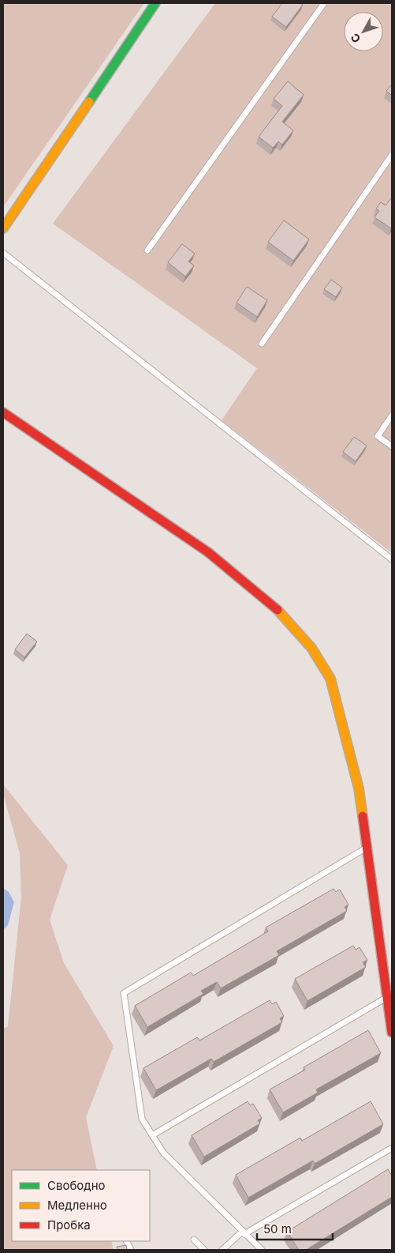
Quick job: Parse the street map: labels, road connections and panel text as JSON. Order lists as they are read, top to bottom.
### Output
{
  "legend": ["Свободно", "Медленно", "Пробка"],
  "scale_bar": "50 m",
  "north": "bottom left"
}
